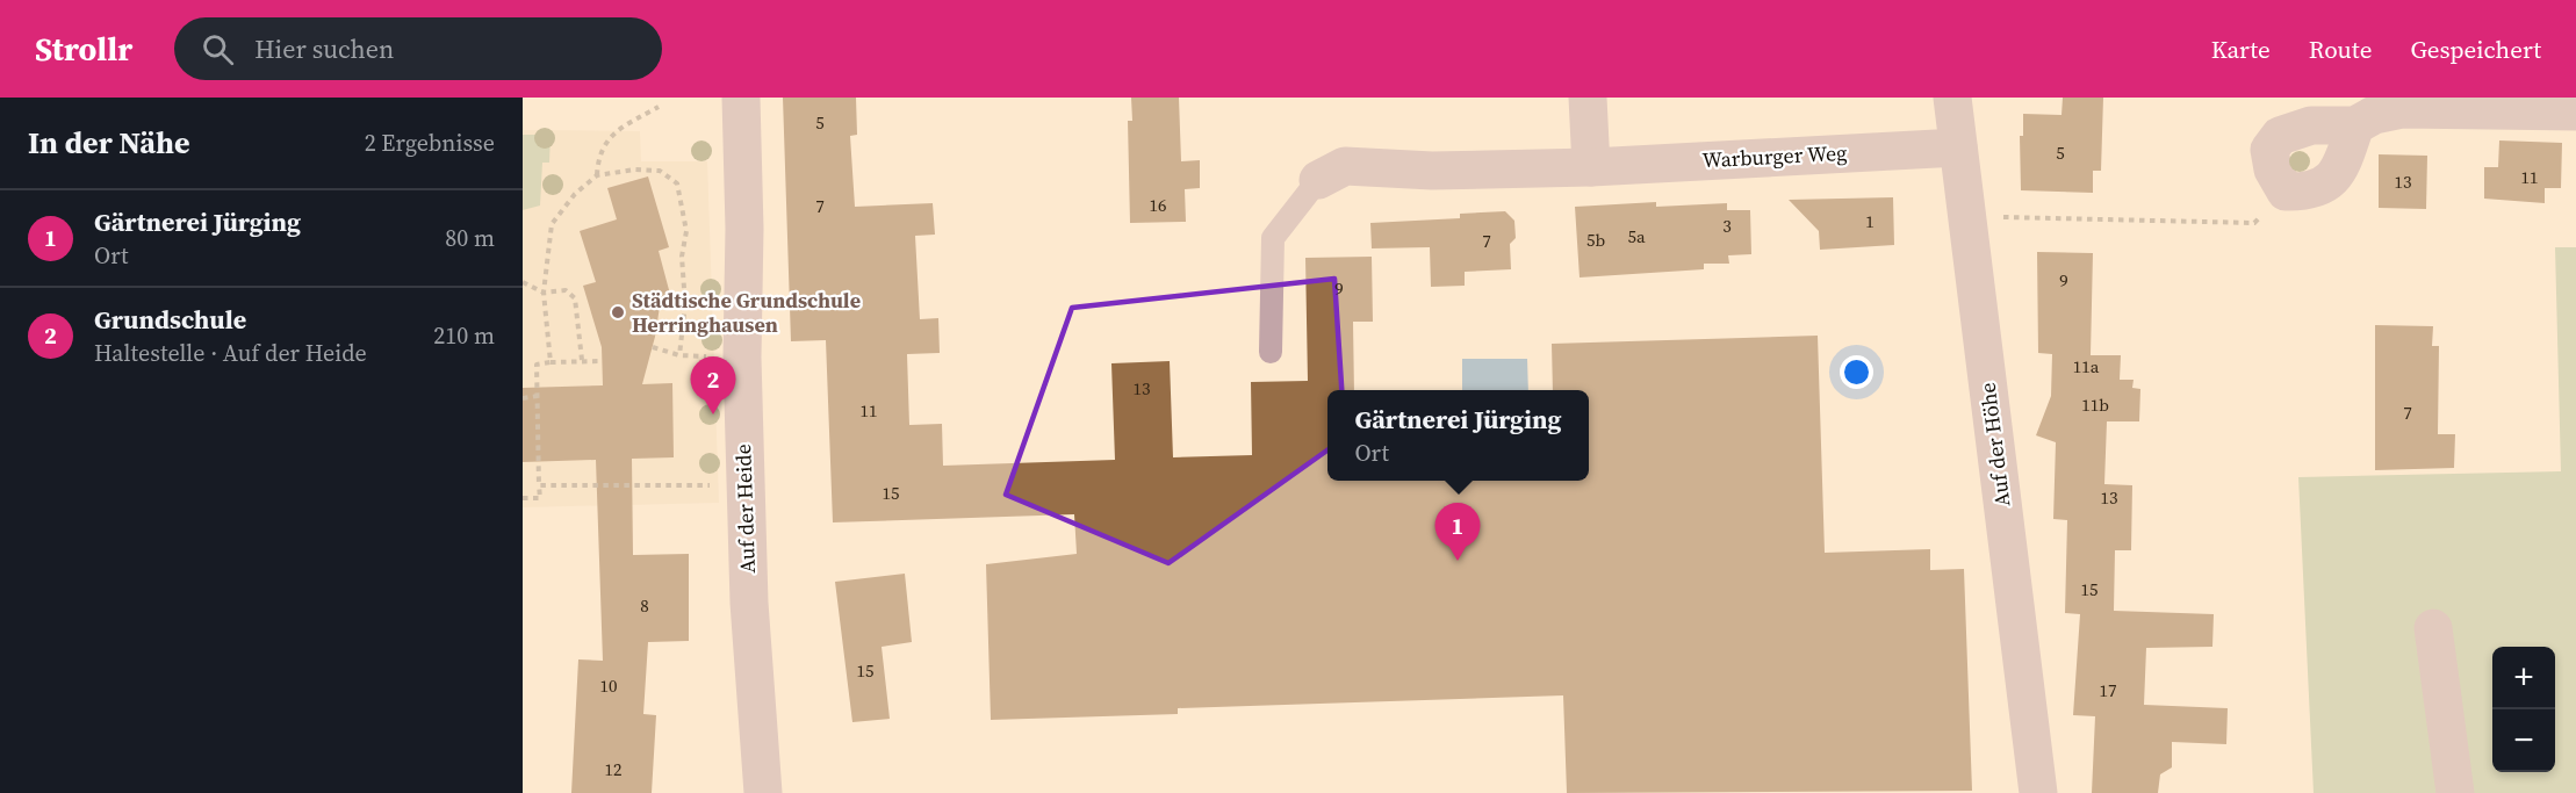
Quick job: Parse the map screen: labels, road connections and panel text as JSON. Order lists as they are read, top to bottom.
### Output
{
  "streets": {
    "street": ["Warburger Weg", "Auf der Höhe", "Auf der Heide"]
  },
  "crossings": [
    ["Warburger Weg", "Auf der Höhe"]
  ],
  "places": ["Städtische Grundschule Herringhausen"],
  "house_numbers": [
    "5",
    "5",
    "11",
    "13",
    "16",
    "7",
    "1",
    "3",
    "5a",
    "5b",
    "7",
    "9",
    "9",
    "11a",
    "13",
    "11b",
    "11",
    "7",
    "15",
    "13",
    "15",
    "8",
    "15",
    "10",
    "17",
    "12"
  ],
  "page": {
    "header": "Strollr",
    "search": "Hier suchen",
    "nav": ["Karte", "Route", "Gespeichert"],
    "heading": ["In der Nähe", "2 Ergebnisse"],
    "list": [
      {
        "mark": "1",
        "name": "Gärtnerei Jürging",
        "note": "Ort",
        "value": "80 m"
      },
      {
        "mark": "2",
        "name": "Grundschule",
        "note": "Haltestelle · Auf der Heide",
        "value": "210 m"
      }
    ],
    "pins": ["2", "1"],
    "popup": ["Gärtnerei Jürging", "Ort"],
    "map_buttons": ["+", "−"]
  }
}
